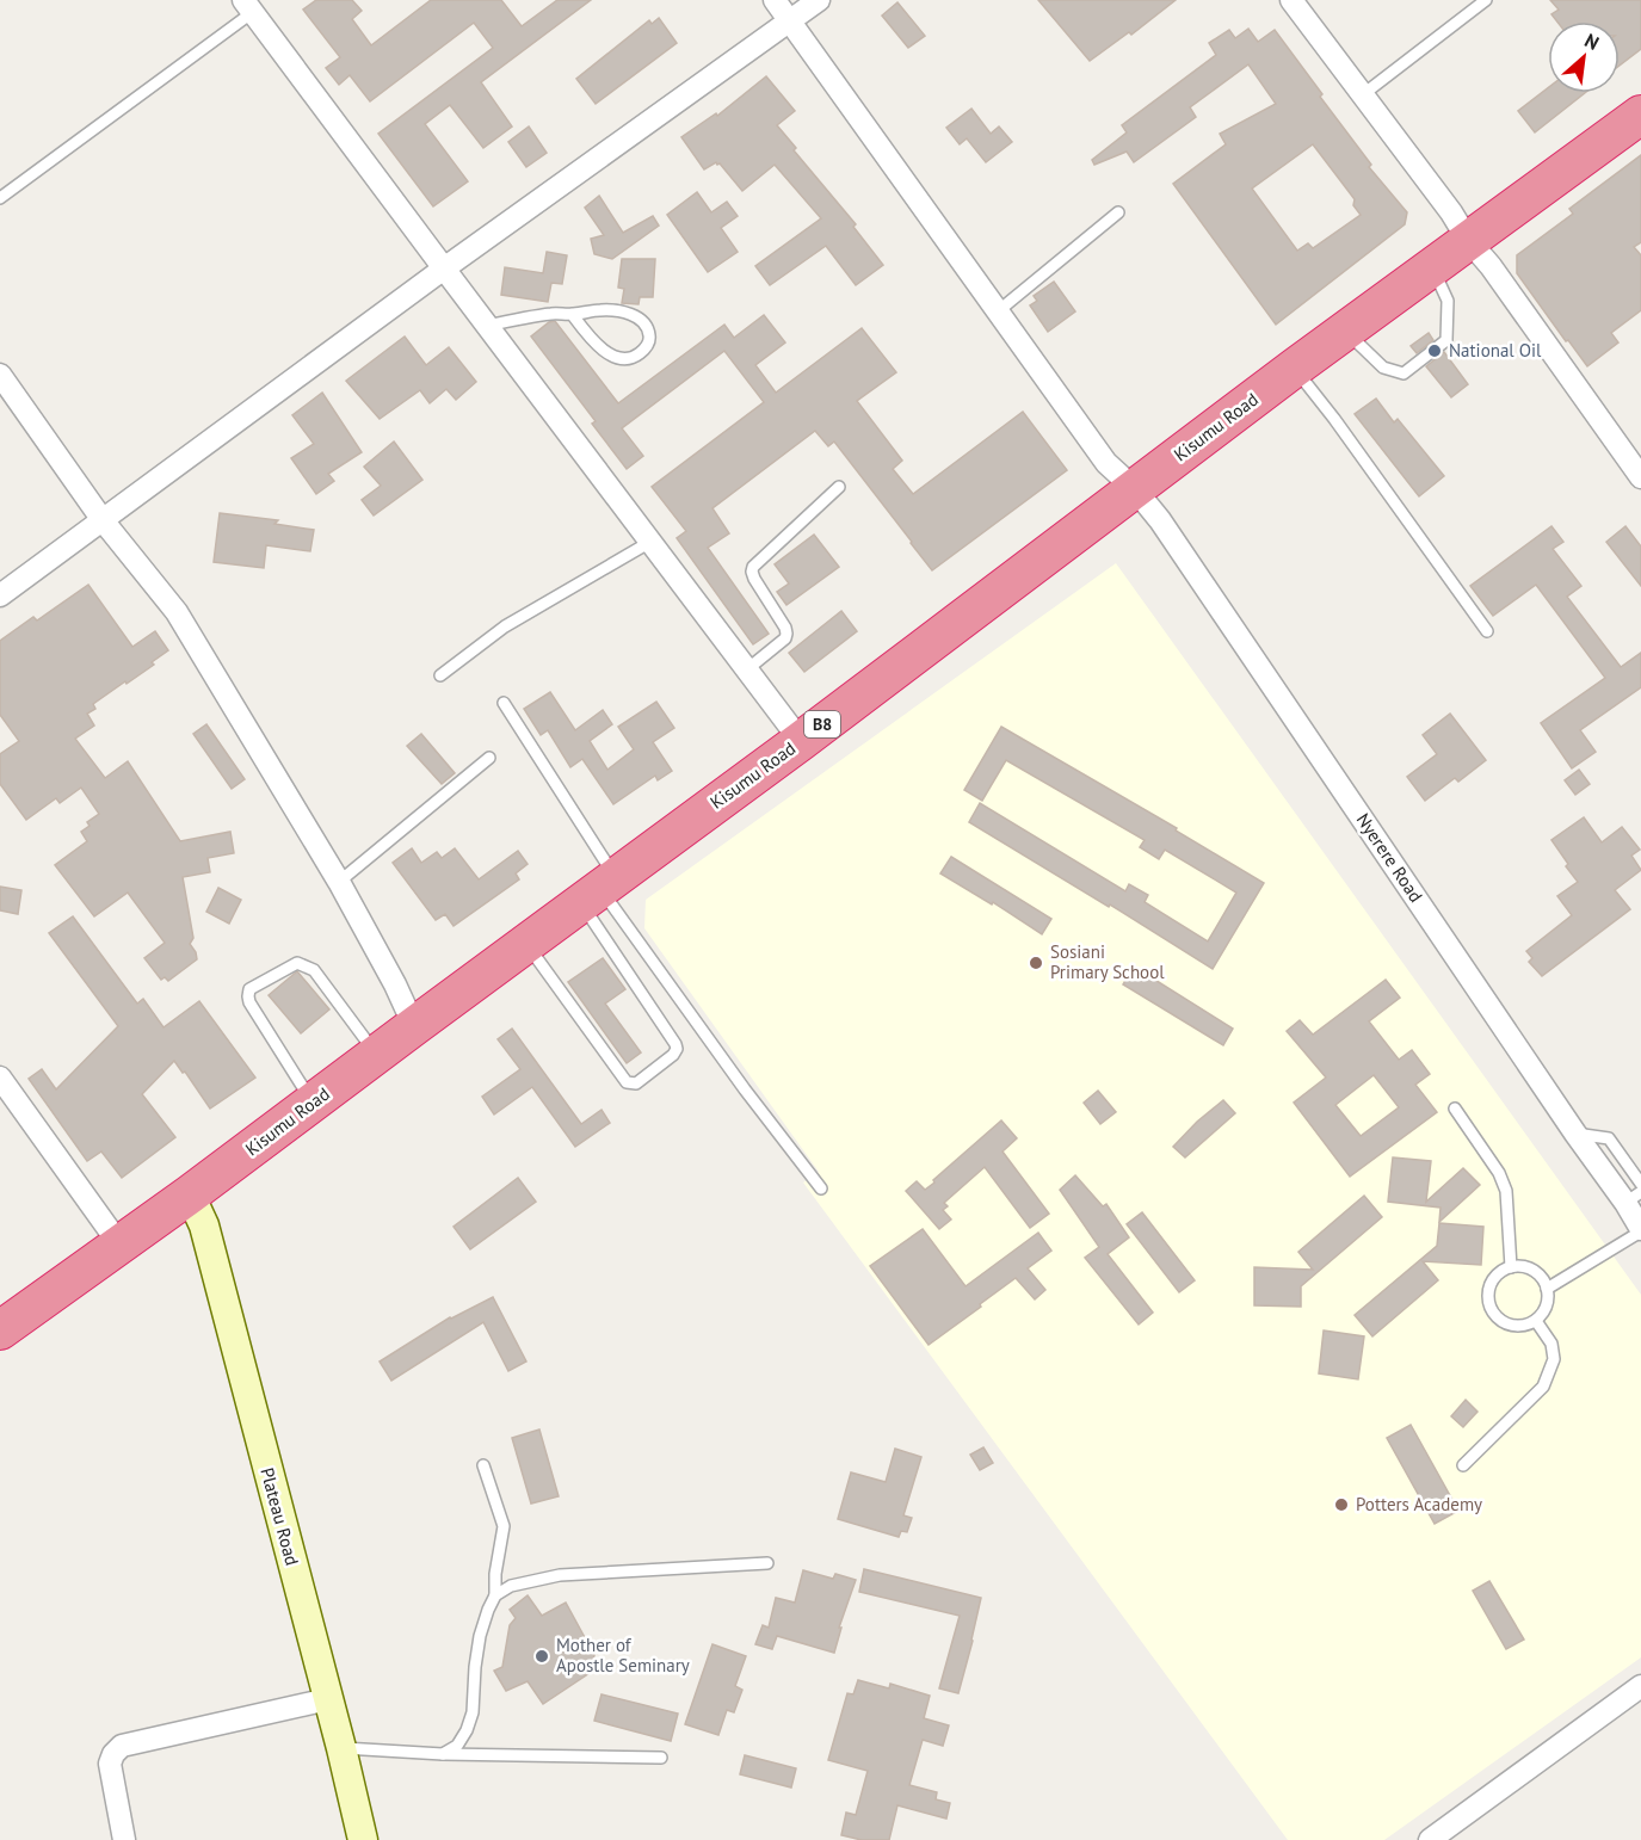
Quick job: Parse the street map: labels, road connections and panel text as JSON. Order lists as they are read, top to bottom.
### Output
{
  "streets": {
    "highway": ["Kisumu Road", "B8"],
    "street": ["Nyerere Road", "Plateau Road"]
  },
  "crossings": [
    ["Kisumu Road", "Nyerere Road"],
    ["Kisumu Road", "Plateau Road"]
  ],
  "places": [
    "National Oil",
    "Sosiani Primary School",
    "Potters Academy",
    "Mother of Apostle Seminary"
  ],
  "north": "top right"
}
